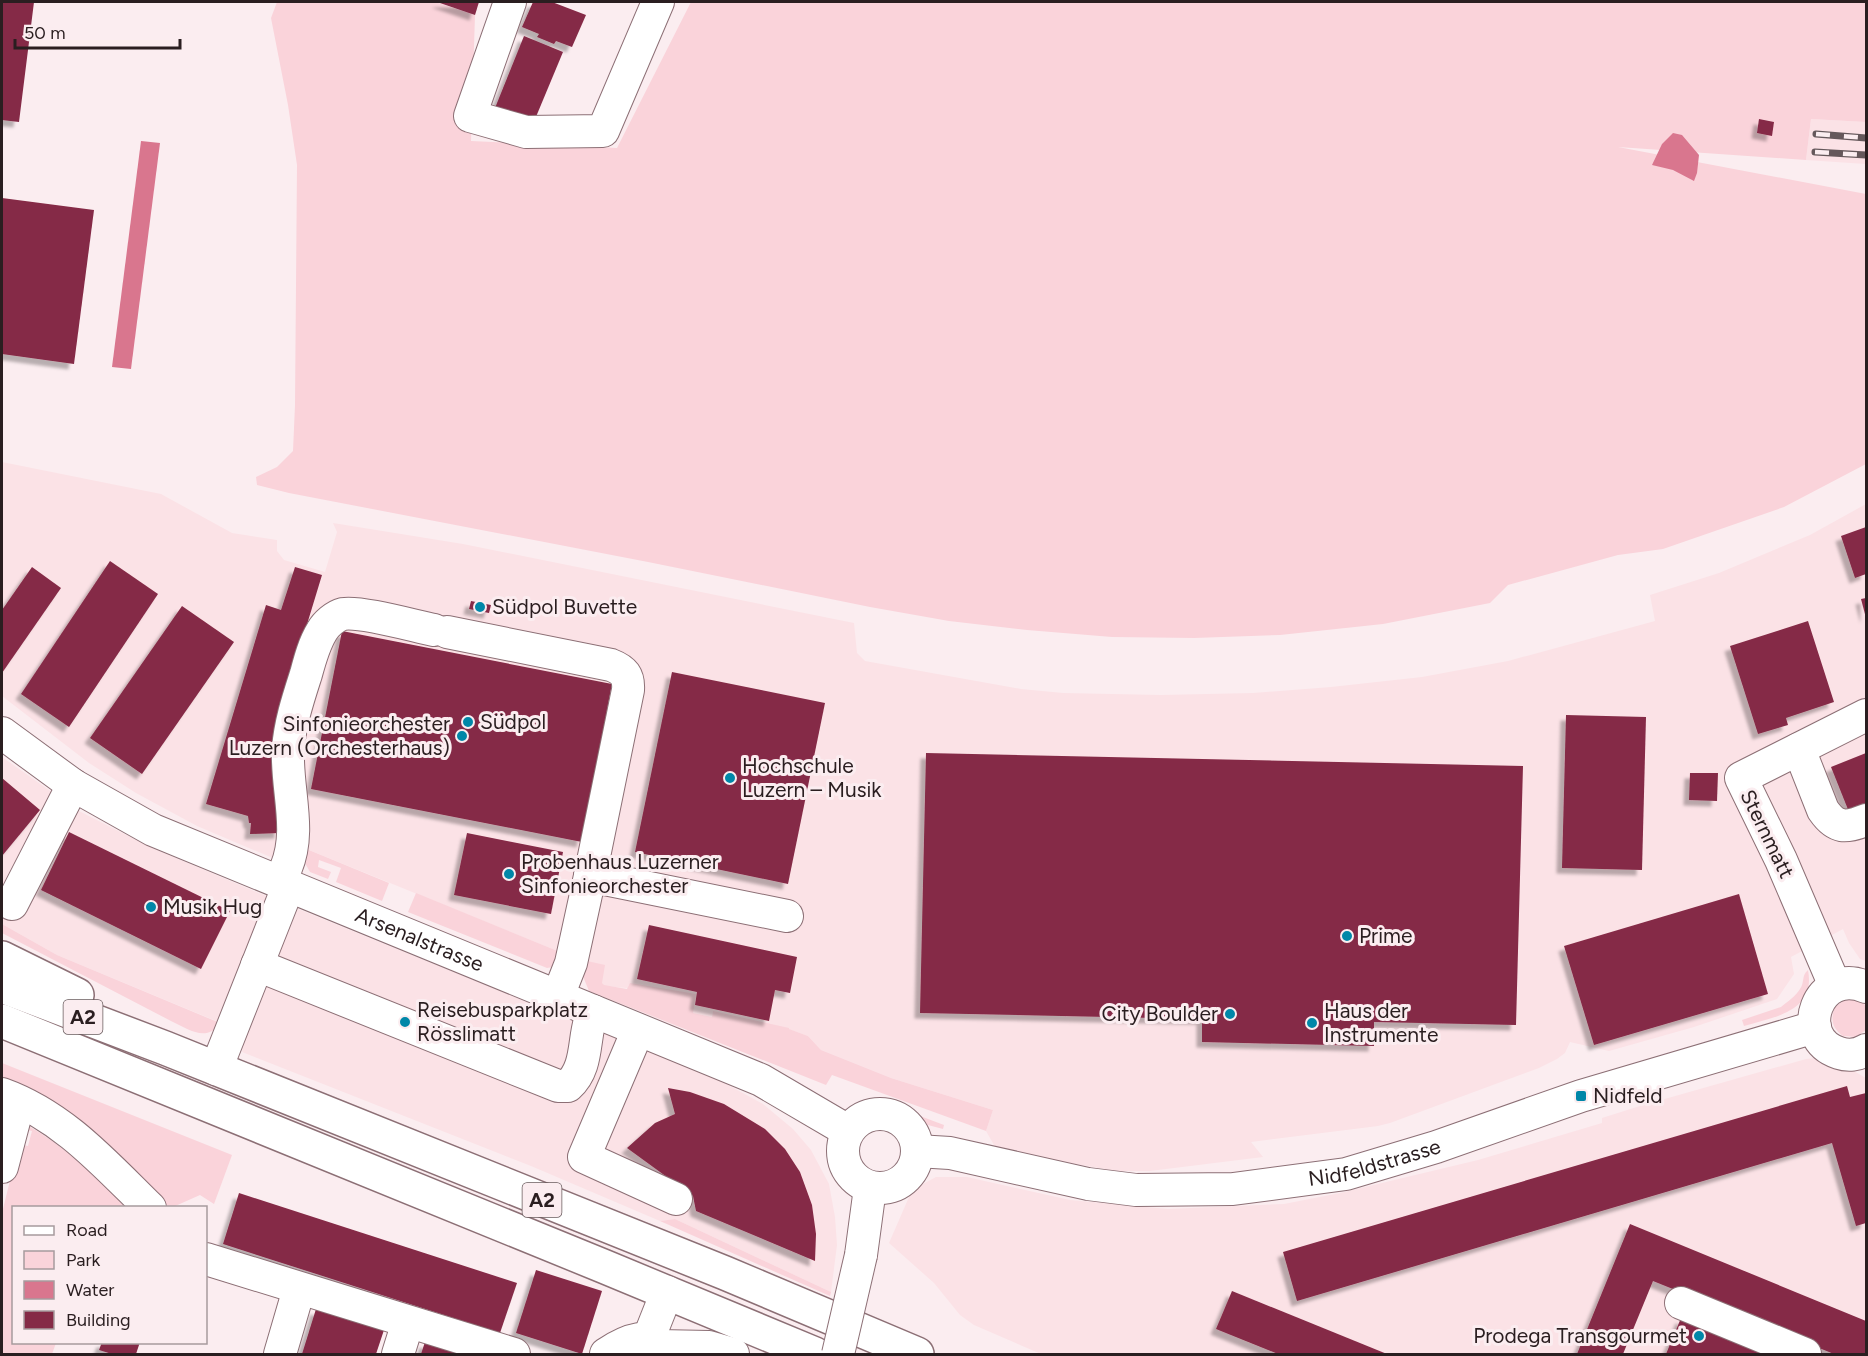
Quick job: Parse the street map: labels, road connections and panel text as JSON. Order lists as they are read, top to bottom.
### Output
{
  "streets": {
    "highway": ["A2"],
    "street": ["Sternmatt", "Arsenalstrasse", "Nidfeldstrasse"]
  },
  "crossings": [
    ["Arsenalstrasse", "Nidfeldstrasse"]
  ],
  "places": {
    "other": [
      "Südpol Buvette",
      "Südpol",
      "Sinfonieorchester Luzern (Orchesterhaus)",
      "Hochschule Luzern – Musik",
      "Probenhaus Luzerner Sinfonieorchester",
      "Musik Hug",
      "Prime",
      "City Boulder",
      "Reisebusparkplatz Rösslimatt",
      "Haus der Instrumente",
      "Prodega Transgourmet"
    ],
    "transit": ["Nidfeld"]
  },
  "legend": [
    "Road",
    "Park",
    "Water",
    "Building"
  ],
  "scale_bar": "50 m"
}
